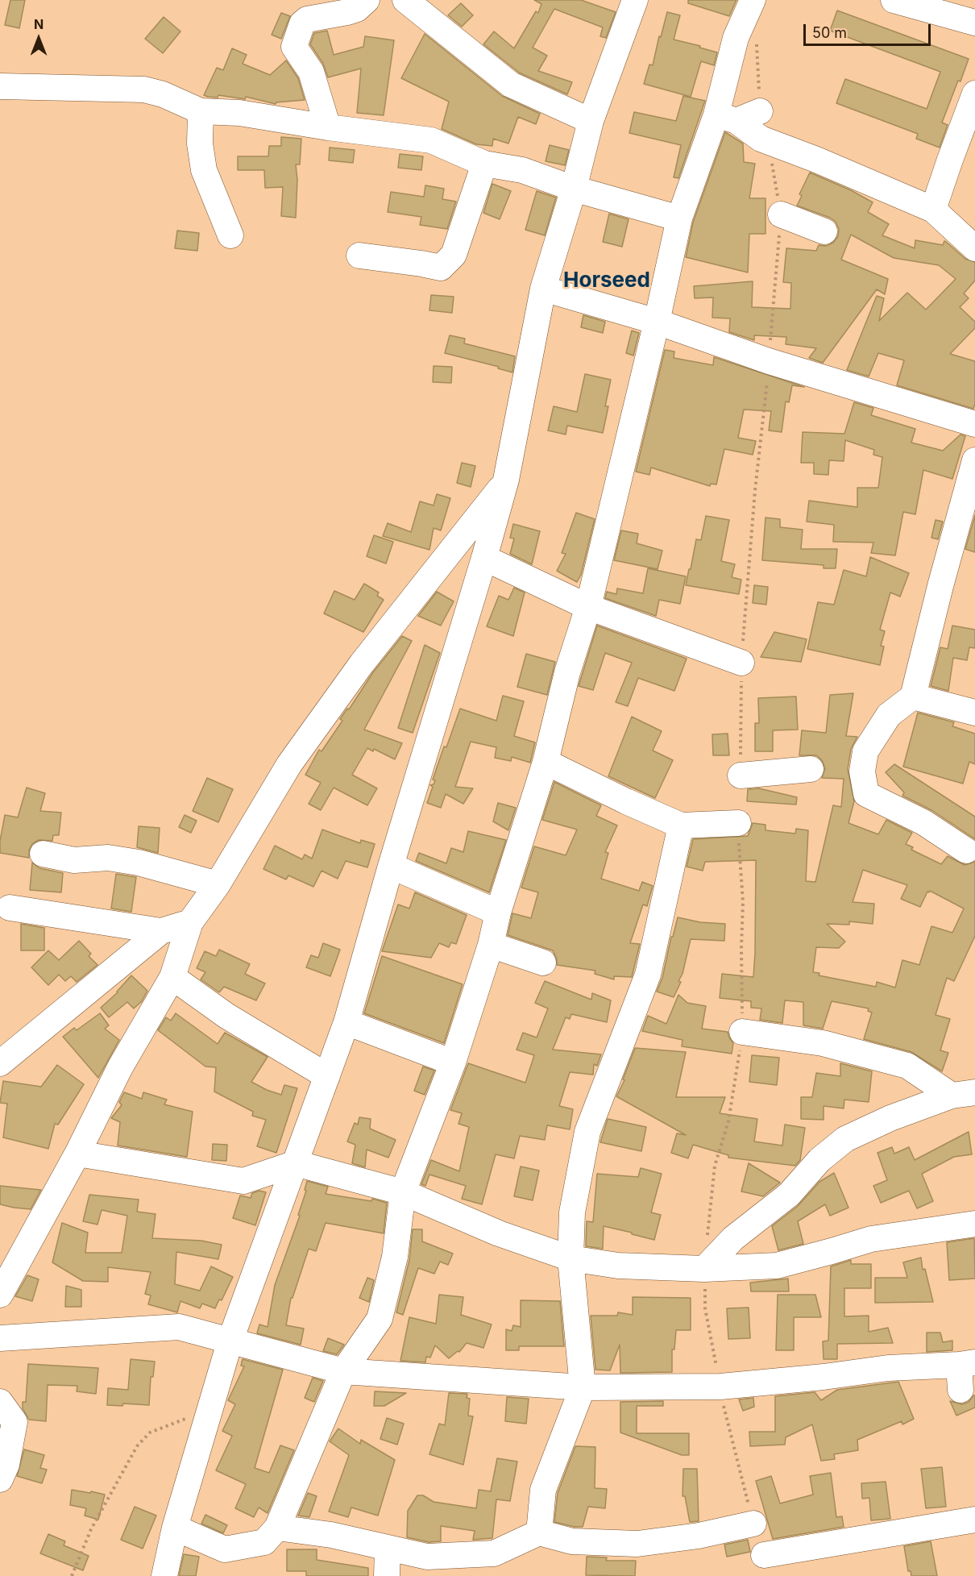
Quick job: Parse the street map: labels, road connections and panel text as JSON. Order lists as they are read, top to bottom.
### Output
{
  "districts": ["Horseed"],
  "scale_bar": "50 m",
  "north": "top"
}
